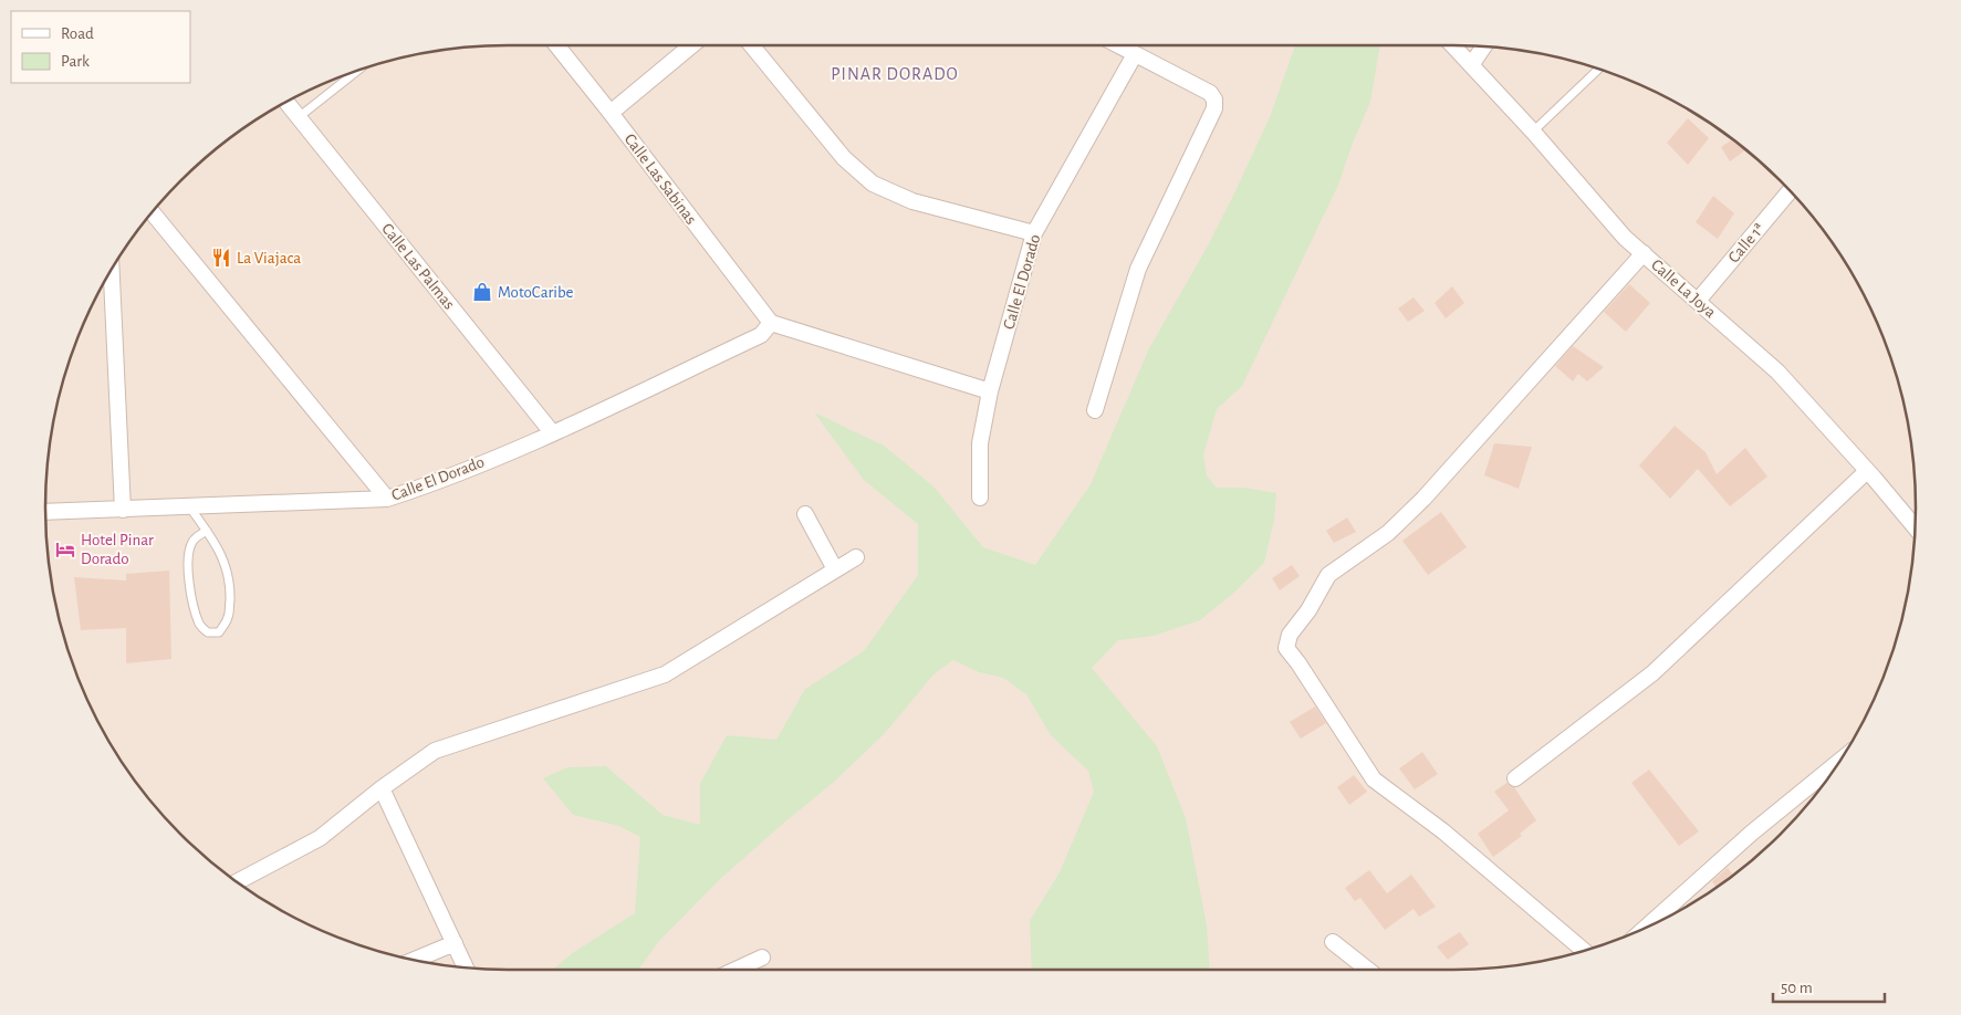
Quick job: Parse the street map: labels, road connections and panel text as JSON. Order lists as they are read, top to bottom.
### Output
{
  "streets": {
    "street": [
      "Calle Las Sabinas",
      "Calle 1ª",
      "Calle Las Palmas",
      "Calle El Dorado",
      "Calle La Joya"
    ]
  },
  "crossings": [
    ["Calle Las Sabinas", "Calle El Dorado"],
    ["Calle 1ª", "Calle La Joya"],
    ["Calle Las Palmas", "Calle El Dorado"]
  ],
  "districts": ["PINAR DORADO"],
  "places": {
    "restaurant": ["La Viajaca"],
    "shop": ["MotoCaribe"],
    "hotel": ["Hotel Pinar Dorado"]
  },
  "legend": ["Road", "Park"],
  "scale_bar": "50 m"
}
